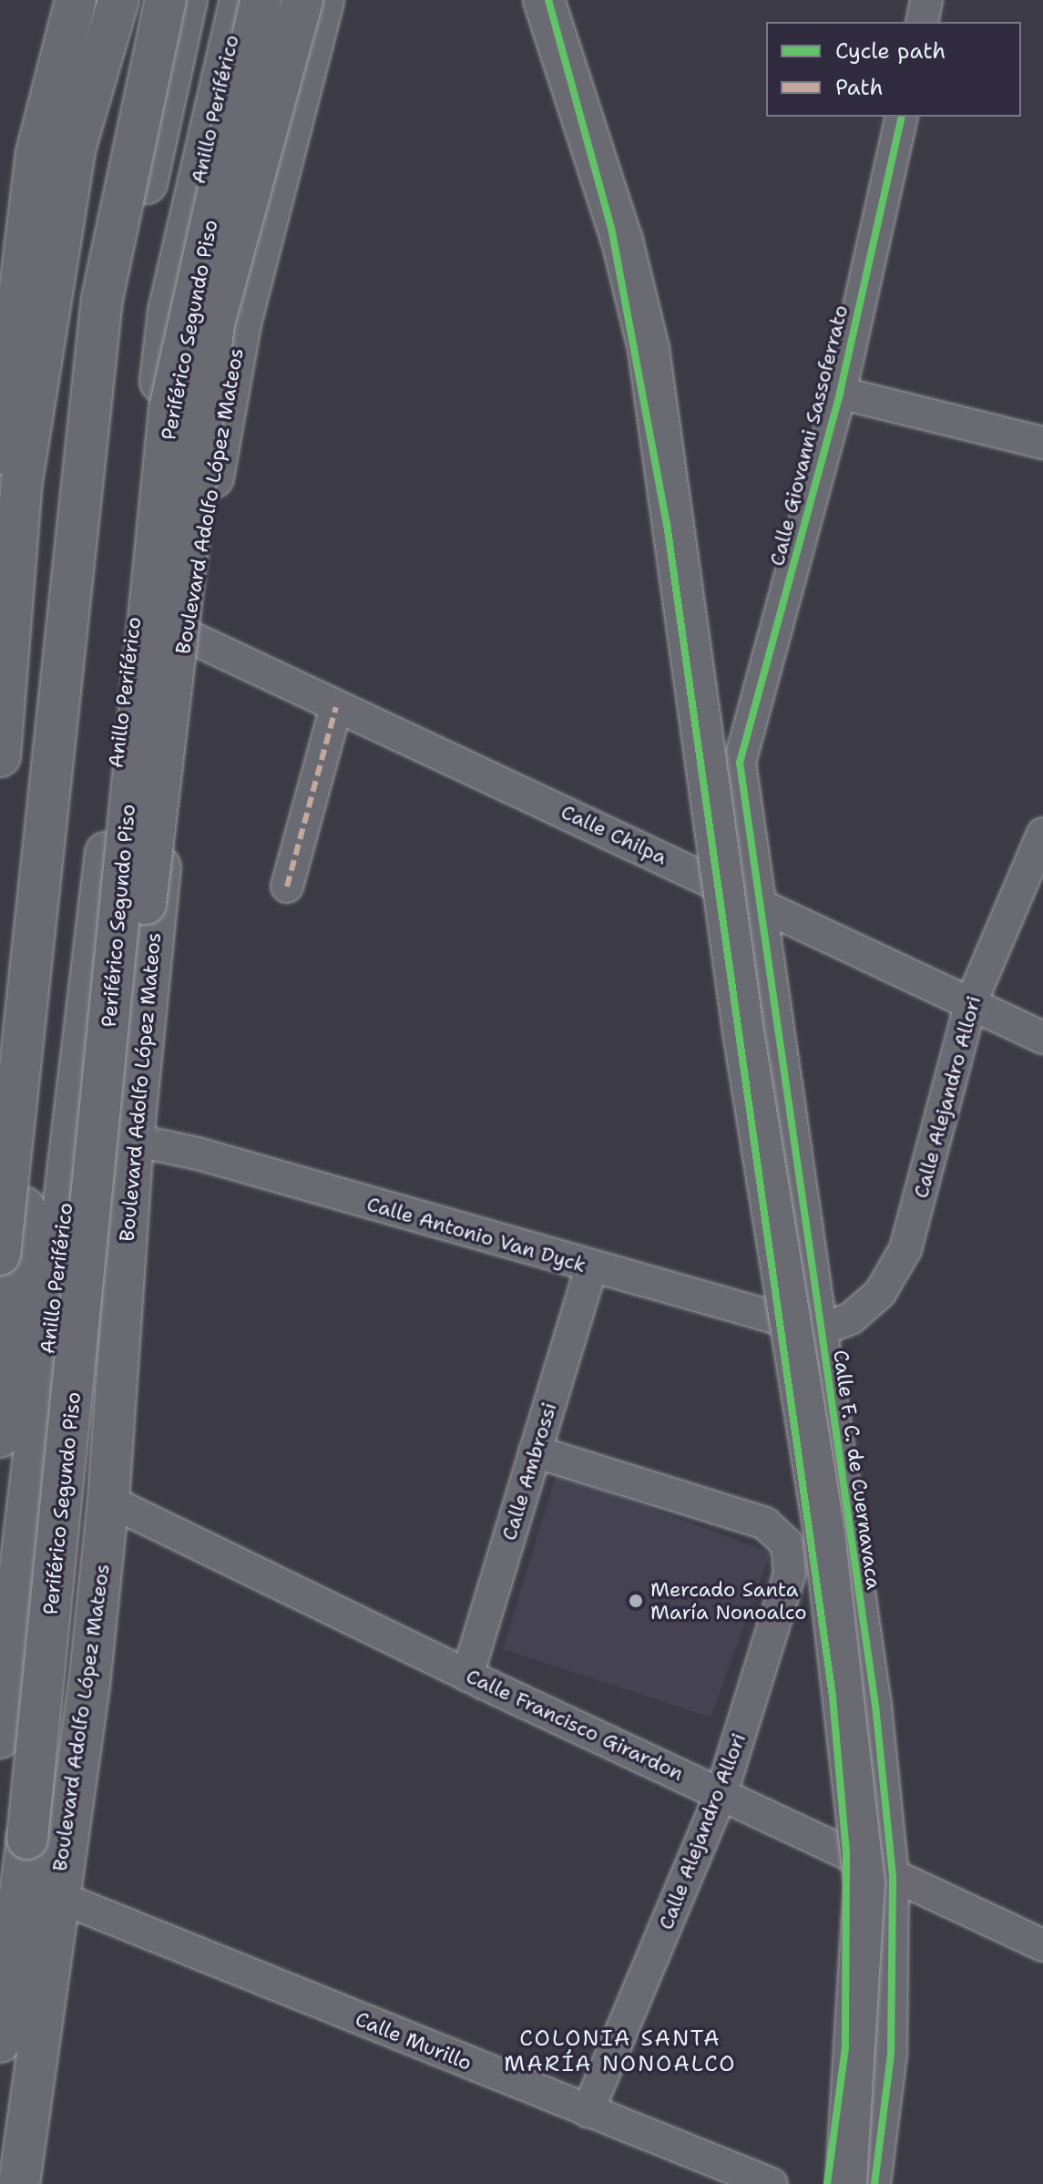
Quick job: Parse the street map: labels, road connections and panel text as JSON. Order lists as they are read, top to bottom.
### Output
{
  "streets": {
    "main road": ["Anillo Periférico", "Periférico Segundo Piso", "Boulevard Adolfo López Mateos"],
    "street": [
      "Calle Giovanni Sassoferrato",
      "Calle Chilpa",
      "Calle Alejandro Allori",
      "Calle Antonio Van Dyck",
      "Calle F. C. de Cuernavaca",
      "Calle Ambrossi",
      "Calle Francisco Girardon",
      "Calle Murillo"
    ]
  },
  "crossings": [
    ["Calle Giovanni Sassoferrato", "Calle F. C. de Cuernavaca"],
    ["Boulevard Adolfo López Mateos", "Calle Chilpa"],
    ["Boulevard Adolfo López Mateos", "Calle Antonio Van Dyck"],
    ["Boulevard Adolfo López Mateos", "Calle Francisco Girardon"],
    ["Boulevard Adolfo López Mateos", "Calle Murillo"],
    ["Calle Chilpa", "Calle Alejandro Allori"],
    ["Calle Chilpa", "Calle F. C. de Cuernavaca"],
    ["Calle Alejandro Allori", "Calle Antonio Van Dyck"],
    ["Calle Alejandro Allori", "Calle F. C. de Cuernavaca"],
    ["Calle Alejandro Allori", "Calle Ambrossi"],
    ["Calle Alejandro Allori", "Calle Francisco Girardon"],
    ["Calle Alejandro Allori", "Calle Murillo"],
    ["Calle Antonio Van Dyck", "Calle F. C. de Cuernavaca"],
    ["Calle Antonio Van Dyck", "Calle Ambrossi"],
    ["Calle F. C. de Cuernavaca", "Calle Francisco Girardon"],
    ["Calle Ambrossi", "Calle Francisco Girardon"]
  ],
  "districts": ["COLONIA SANTA MARÍA NONOALCO"],
  "places": ["Mercado Santa María Nonoalco"],
  "legend": ["Cycle path", "Path"]
}
